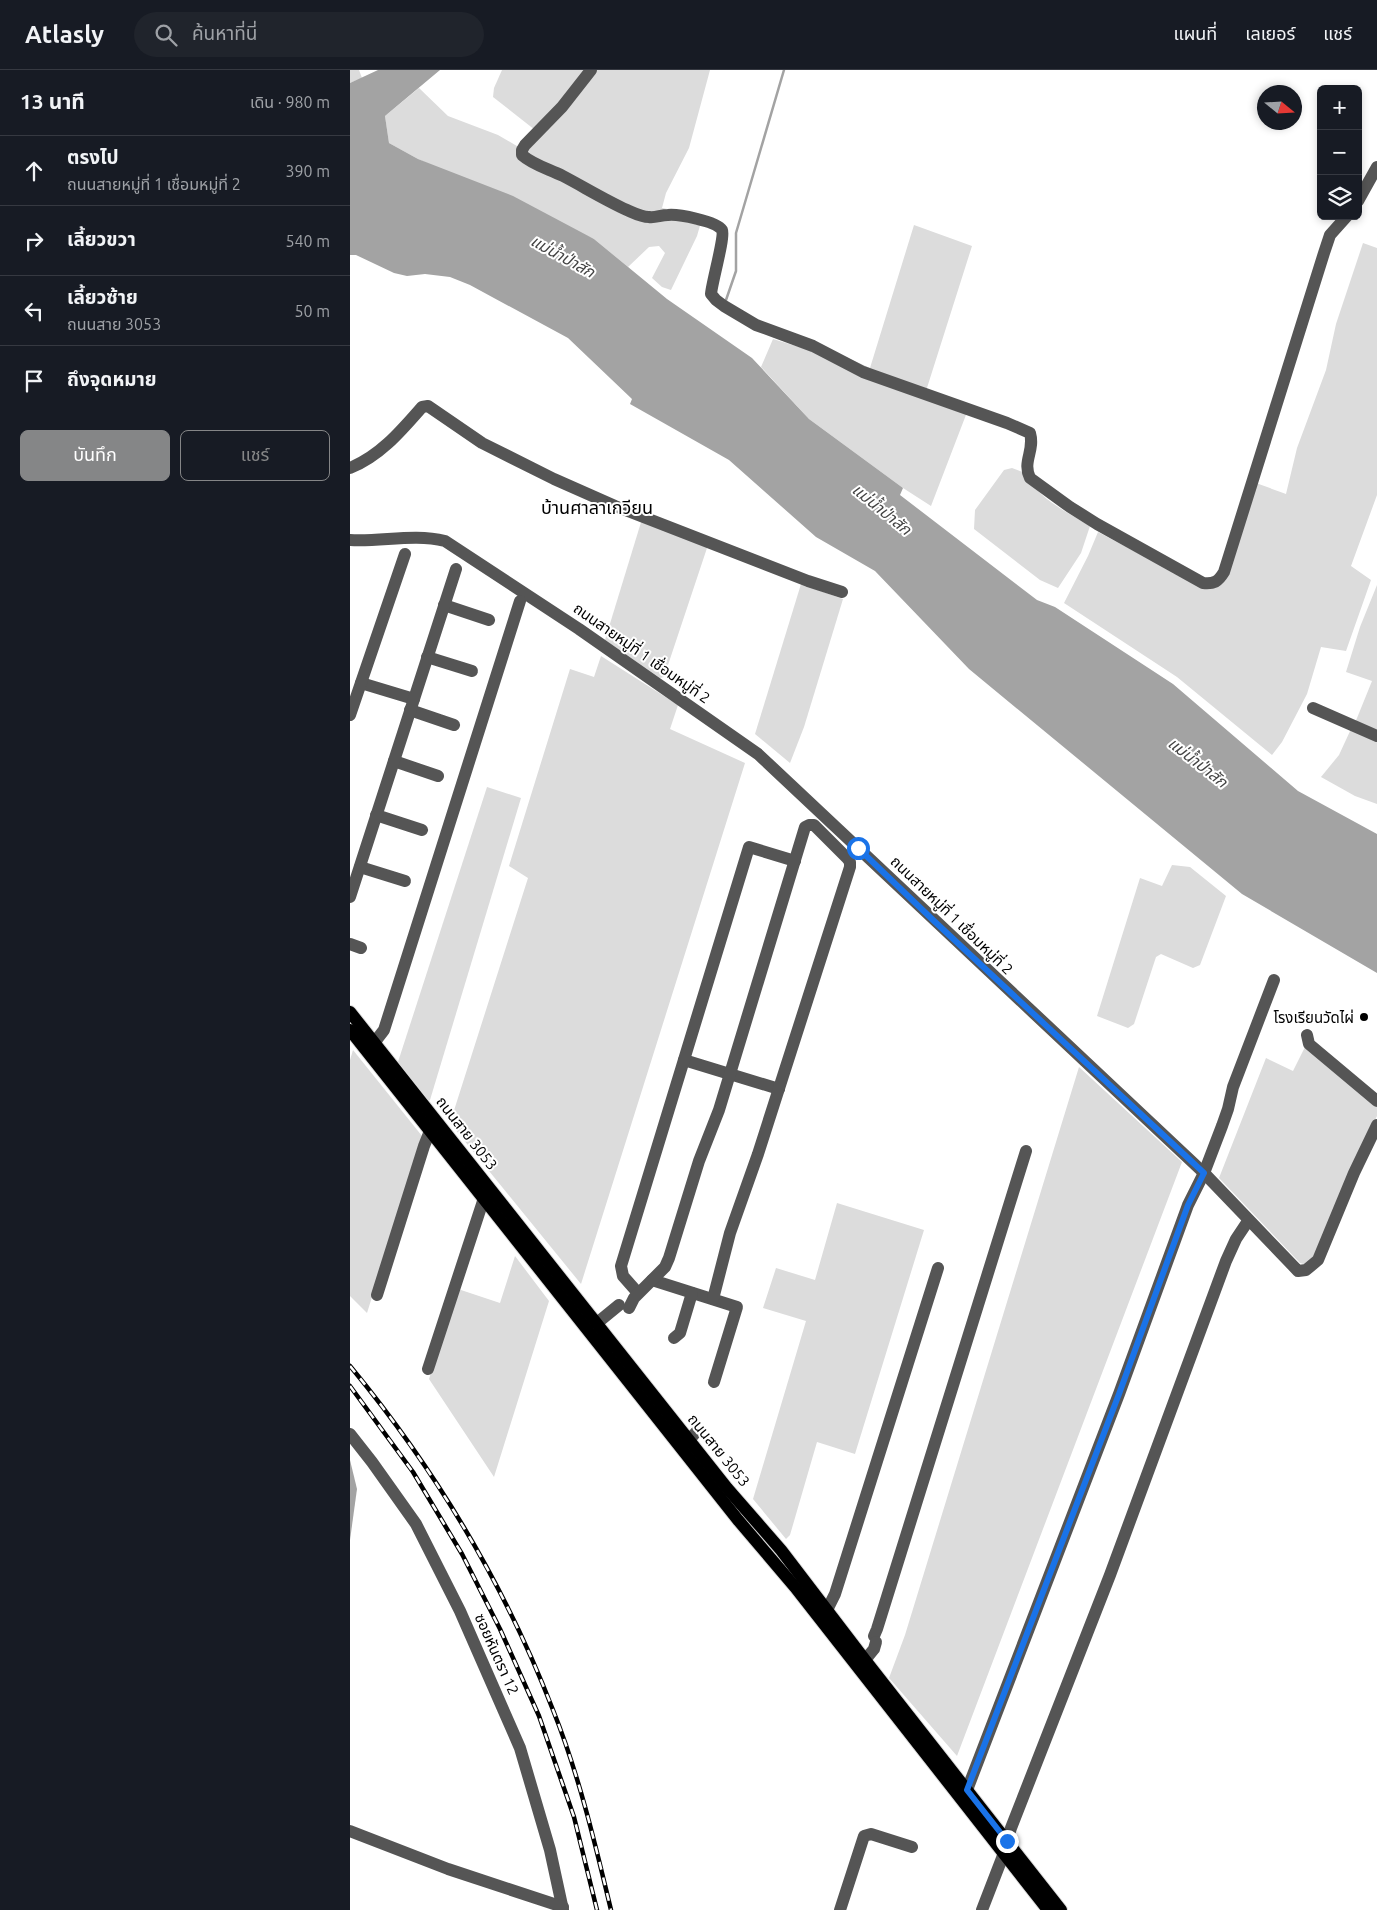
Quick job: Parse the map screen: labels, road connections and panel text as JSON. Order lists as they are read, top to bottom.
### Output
{
  "streets": {
    "main road": ["ถนนสาย 3053"],
    "street": ["ถนนสายหมู่ที่ 1 เชื่อมหมู่ที่ 2", "ซอยหันตรา 12"]
  },
  "districts": ["บ้านศาลาเกวียน"],
  "water": ["แม่น้ำป่าสัก"],
  "places": ["โรงเรียนวัดไผ่"],
  "north": "right",
  "page": {
    "header": "Atlasly",
    "search": "ค้นหาที่นี่",
    "nav": ["แผนที่", "เลเยอร์", "แชร์"],
    "heading": ["13 นาที", "เดิน · 980 m"],
    "map_buttons": ["+", "−"],
    "list": [
      ["ตรงไป", "ถนนสายหมู่ที่ 1 เชื่อมหมู่ที่ 2", "390 m"],
      ["เลี้ยวขวา", "540 m"],
      ["เลี้ยวซ้าย", "ถนนสาย 3053", "50 m"],
      "ถึงจุดหมาย"
    ],
    "buttons": ["บันทึก", "แชร์"]
  }
}
